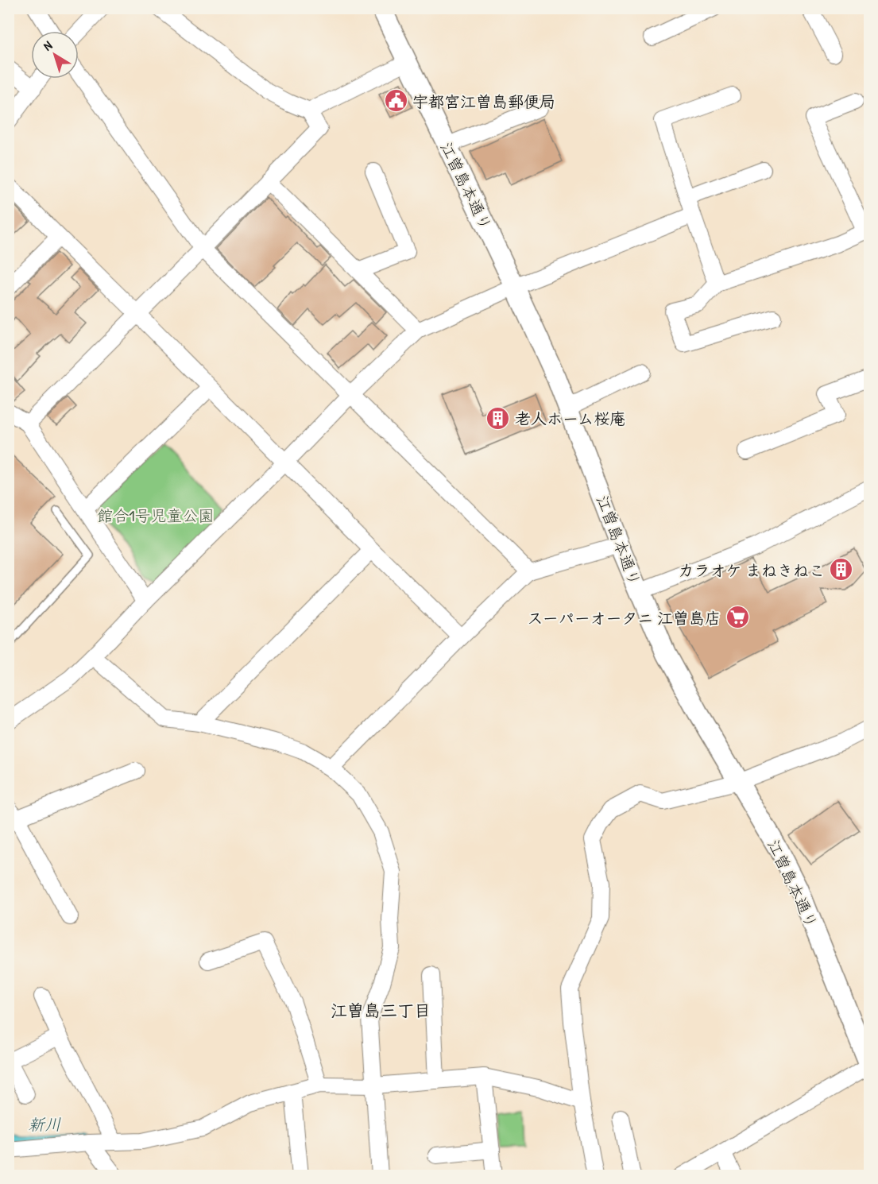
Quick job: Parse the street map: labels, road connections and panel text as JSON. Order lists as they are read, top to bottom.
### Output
{
  "streets": {
    "street": ["江曽島本通り"]
  },
  "districts": ["江曽島三丁目"],
  "water": ["新川"],
  "parks": ["館合1号児童公園"],
  "places": {
    "public building": ["宇都宮江曽島郵便局"],
    "building": ["老人ホーム桜庵", "カラオケ まねきねこ"],
    "supermarket": ["スーパーオータニ 江曽島店"]
  },
  "north": "top left"
}
